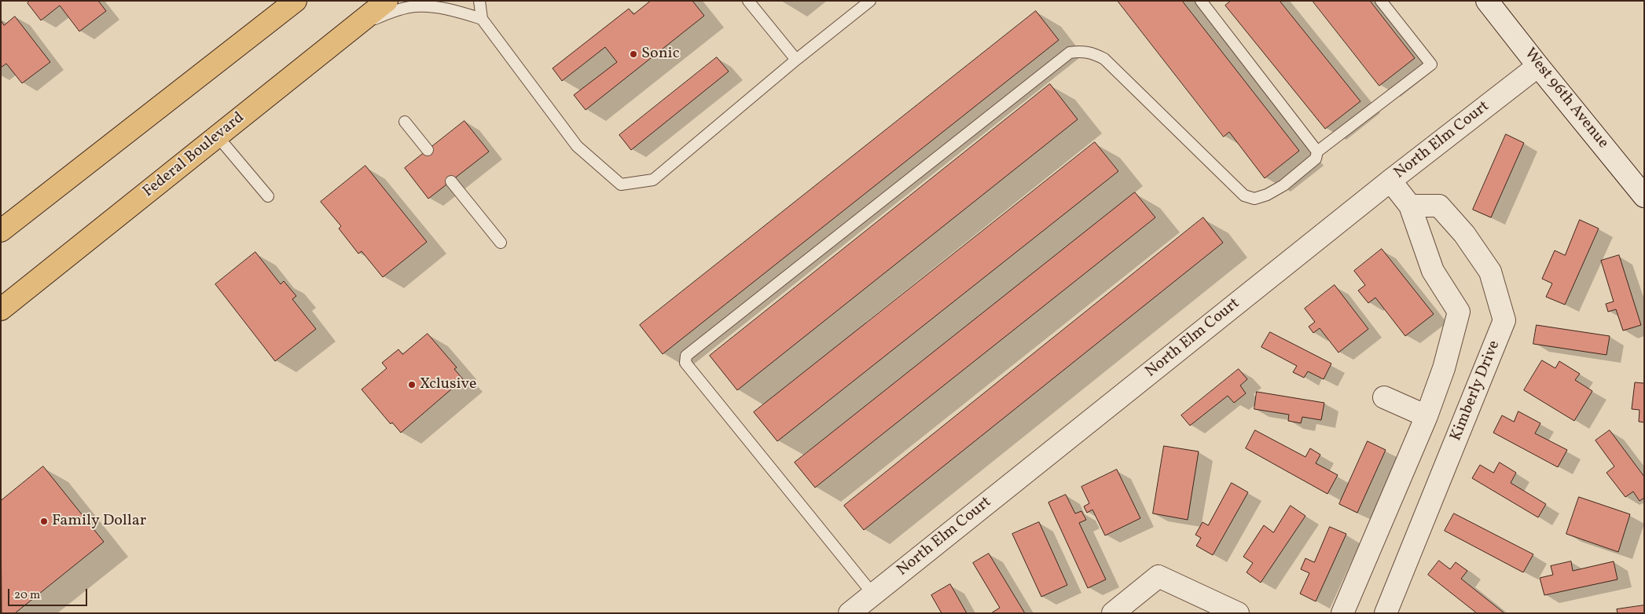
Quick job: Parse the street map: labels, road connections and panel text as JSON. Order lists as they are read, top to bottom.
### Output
{
  "streets": {
    "main road": ["Federal Boulevard"],
    "street": ["West 96th Avenue", "North Elm Court", "Kimberly Drive"]
  },
  "crossings": [
    ["West 96th Avenue", "North Elm Court"]
  ],
  "places": ["Sonic", "Xclusive", "Family Dollar"],
  "scale_bar": "20 m"
}
